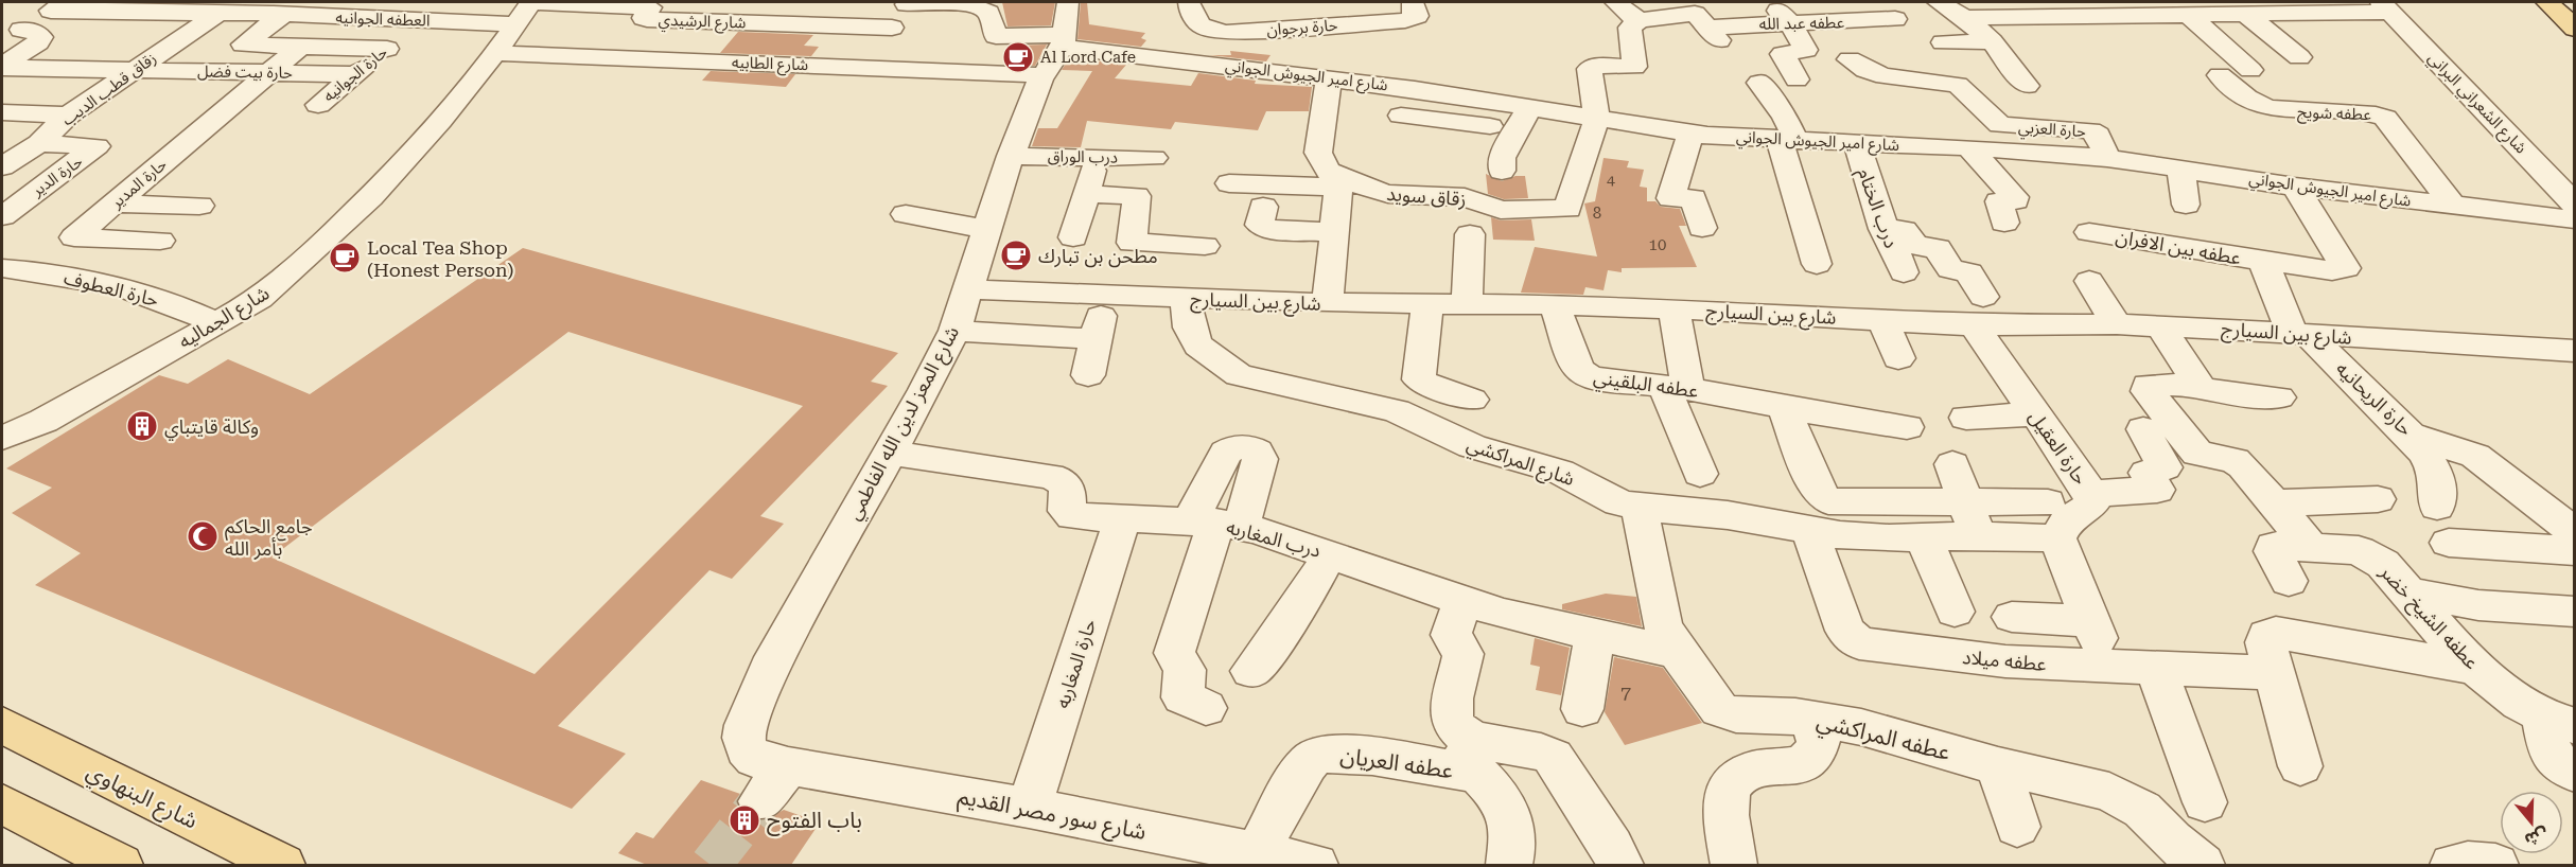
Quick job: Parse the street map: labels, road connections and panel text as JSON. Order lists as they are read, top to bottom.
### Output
{
  "streets": {
    "main road": ["شارع البنهاوي"],
    "street": [
      "العطفه الجوانيه",
      "شارع الرشيدي",
      "عطفه عبد الله",
      "حارة برجوان",
      "شارع الطابيه",
      "حارة بيت فضل",
      "حارة الجوانيه",
      "شارع امير الجيوش الجواني",
      "زقاق قطب الديب",
      "شارع الشعراني البراني",
      "عطفه شويح",
      "حارة العزبي",
      "درب الوراق",
      "حارة الدير",
      "حارة المدير",
      "زقاق سويد",
      "درب الختام",
      "عطفه بين الافران",
      "حارة العطوف",
      "شارع بين السيارج",
      "شارع الجماليه",
      "عطفه البلقيني",
      "حارة الريحانيه",
      "شارع المعز لدين الله الفاطمي",
      "حارة العقيل",
      "شارع المراكشي",
      "درب المغاربه",
      "عطفه الشيخ خضر",
      "عطفه ميلاد",
      "حارة المغاربه",
      "عطفه المراكشي",
      "عطفه العريان",
      "شارع سور مصر القديم"
    ]
  },
  "crossings": [
    ["العطفه الجوانيه", "شارع الرشيدي"],
    ["العطفه الجوانيه", "حارة الجوانيه"],
    ["العطفه الجوانيه", "زقاق قطب الديب"],
    ["العطفه الجوانيه", "شارع الجماليه"],
    ["شارع الرشيدي", "شارع الجماليه"],
    ["شارع الطابيه", "شارع الجماليه"],
    ["شارع الطابيه", "شارع المعز لدين الله الفاطمي"],
    ["حارة بيت فضل", "حارة الجوانيه"],
    ["حارة بيت فضل", "زقاق قطب الديب"],
    ["حارة بيت فضل", "حارة المدير"],
    ["حارة الجوانيه", "حارة المدير"],
    ["شارع امير الجيوش الجواني", "عطفه شويح"],
    ["شارع امير الجيوش الجواني", "حارة العزبي"],
    ["شارع امير الجيوش الجواني", "زقاق سويد"],
    ["شارع امير الجيوش الجواني", "درب الختام"],
    ["شارع امير الجيوش الجواني", "عطفه بين الافران"],
    ["شارع امير الجيوش الجواني", "شارع المعز لدين الله الفاطمي"],
    ["زقاق قطب الديب", "حارة الدير"],
    ["درب الوراق", "شارع المعز لدين الله الفاطمي"],
    ["درب الختام", "حارة العقيل"],
    ["حارة العطوف", "شارع الجماليه"],
    ["شارع بين السيارج", "عطفه البلقيني"],
    ["شارع بين السيارج", "حارة الريحانيه"],
    ["شارع بين السيارج", "شارع المعز لدين الله الفاطمي"],
    ["شارع بين السيارج", "حارة العقيل"],
    ["شارع بين السيارج", "شارع المراكشي"],
    ["شارع المعز لدين الله الفاطمي", "درب المغاربه"],
    ["شارع المعز لدين الله الفاطمي", "شارع سور مصر القديم"],
    ["حارة العقيل", "شارع المراكشي"],
    ["شارع المراكشي", "عطفه ميلاد"],
    ["شارع المراكشي", "عطفه المراكشي"],
    ["درب المغاربه", "حارة المغاربه"],
    ["درب المغاربه", "عطفه المراكشي"],
    ["حارة المغاربه", "شارع سور مصر القديم"],
    ["عطفه العريان", "شارع سور مصر القديم"]
  ],
  "places": {
    "cafe": ["Al Lord Cafe", "مطحن بن تبارك", "Local Tea Shop (Honest Person)"],
    "building": ["وكالة قايتباي", "باب الفتوح"],
    "mosque": ["جامع الحاكم بأمر الله"]
  },
  "house_numbers": [
    "4",
    "8",
    "10",
    "7"
  ],
  "north": "bottom"
}
